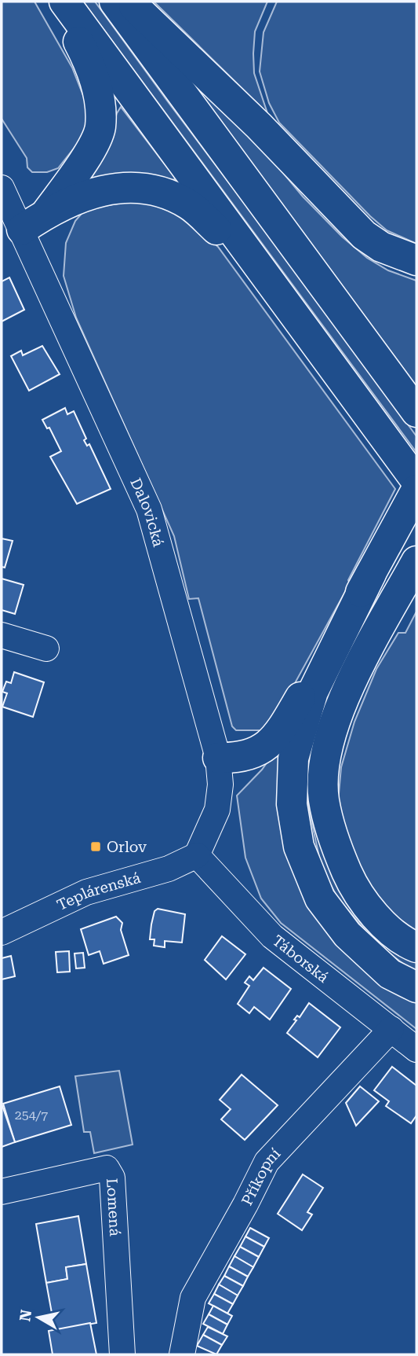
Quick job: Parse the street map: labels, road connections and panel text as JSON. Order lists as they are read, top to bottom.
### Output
{
  "streets": {
    "street": [
      "Dalovická",
      "Teplárenská",
      "Táborská",
      "Příkopní",
      "Lomená"
    ]
  },
  "crossings": [
    ["Dalovická", "Teplárenská"],
    ["Dalovická", "Táborská"],
    ["Teplárenská", "Táborská"],
    ["Táborská", "Příkopní"]
  ],
  "places": {
    "transit": ["Orlov"]
  },
  "house_numbers": ["254/7"],
  "north": "left"
}
